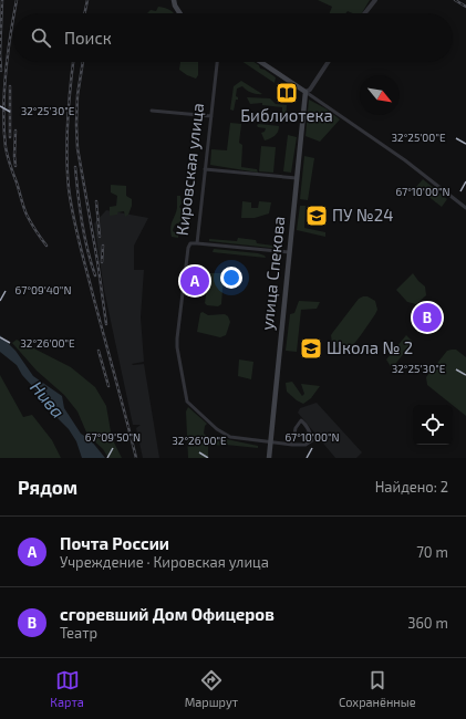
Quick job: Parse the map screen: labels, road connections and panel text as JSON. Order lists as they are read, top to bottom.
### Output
{
  "streets": {
    "main road": ["улица Спекова"],
    "street": ["Кировская улица"]
  },
  "crossings": [
    ["Кировская улица", "улица Спекова"]
  ],
  "water": ["Нива"],
  "places": {
    "library": ["Библиотека"],
    "school or university": ["ПУ №24", "Школа № 2"]
  },
  "north": "bottom right",
  "page": {
    "search": "Поиск",
    "pins": ["A", "B"],
    "heading": ["Рядом", "Найдено: 2"],
    "list": [
      {
        "mark": "A",
        "name": "Почта России",
        "note": "Учреждение · Кировская улица",
        "value": "70 m"
      },
      {
        "mark": "B",
        "name": "сгоревший Дом Офицеров",
        "note": "Театр",
        "value": "360 m"
      }
    ],
    "nav": ["Карта", "Маршрут", "Сохранённые"]
  },
  "coordinates": [
    "32°25'30\"E",
    "32°25'00\"E",
    "67°10'00\"N",
    "67°09'40\"N",
    "32°26'00\"E",
    "67°09'50\"N"
  ]
}
